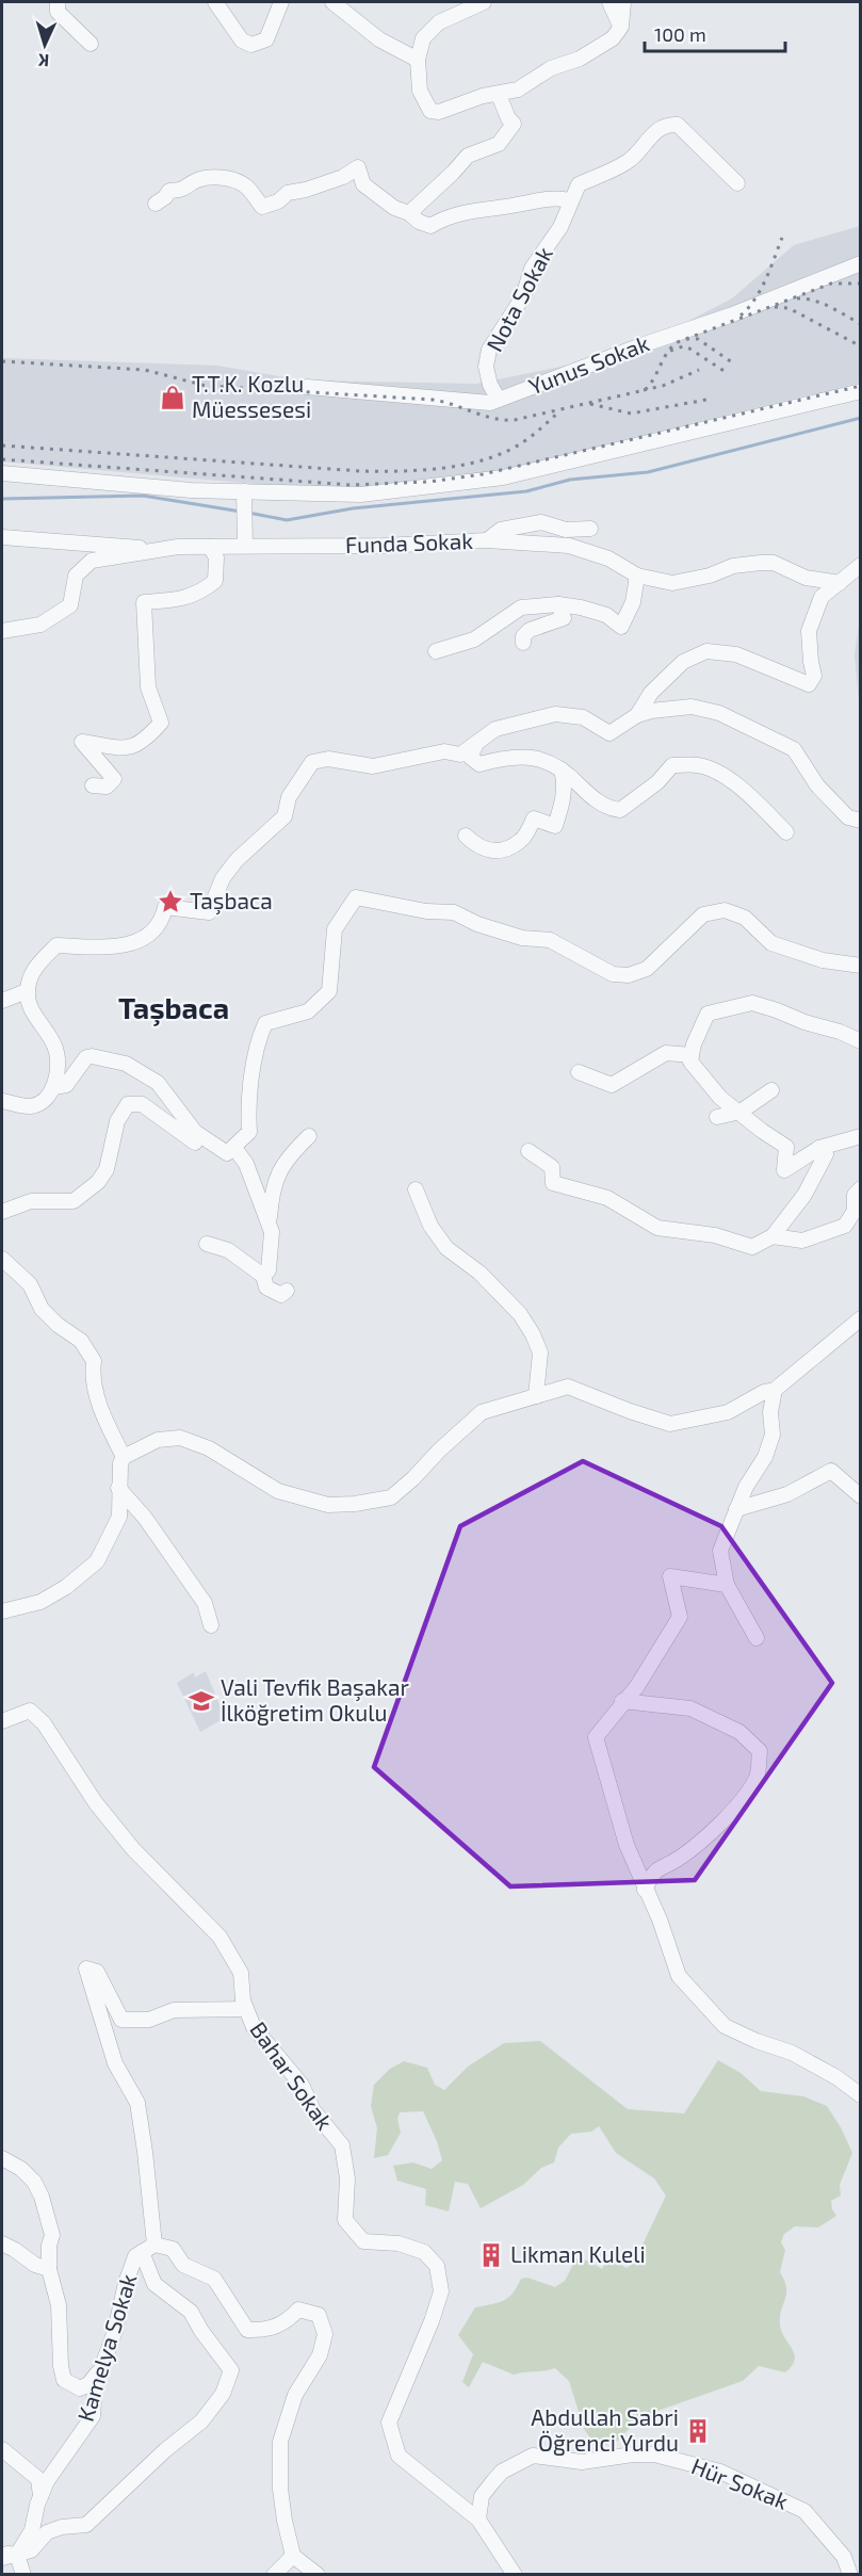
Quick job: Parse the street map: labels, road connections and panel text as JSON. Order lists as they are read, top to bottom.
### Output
{
  "streets": {
    "street": [
      "Nota Sokak",
      "Yunus Sokak",
      "Funda Sokak",
      "Bahar Sokak",
      "Kamelya Sokak",
      "Hür Sokak"
    ]
  },
  "crossings": [
    ["Nota Sokak", "Yunus Sokak"],
    ["Bahar Sokak", "Hür Sokak"]
  ],
  "districts": ["Taşbaca"],
  "places": {
    "shop": ["T.T.K. Kozlu Müessesesi"],
    "place": ["Taşbaca"],
    "school or university": ["Vali Tevfik Başakar İlköğretim Okulu"],
    "building": ["Likman Kuleli", "Abdullah Sabri Öğrenci Yurdu"]
  },
  "scale_bar": "100 m",
  "north": "bottom"
}
